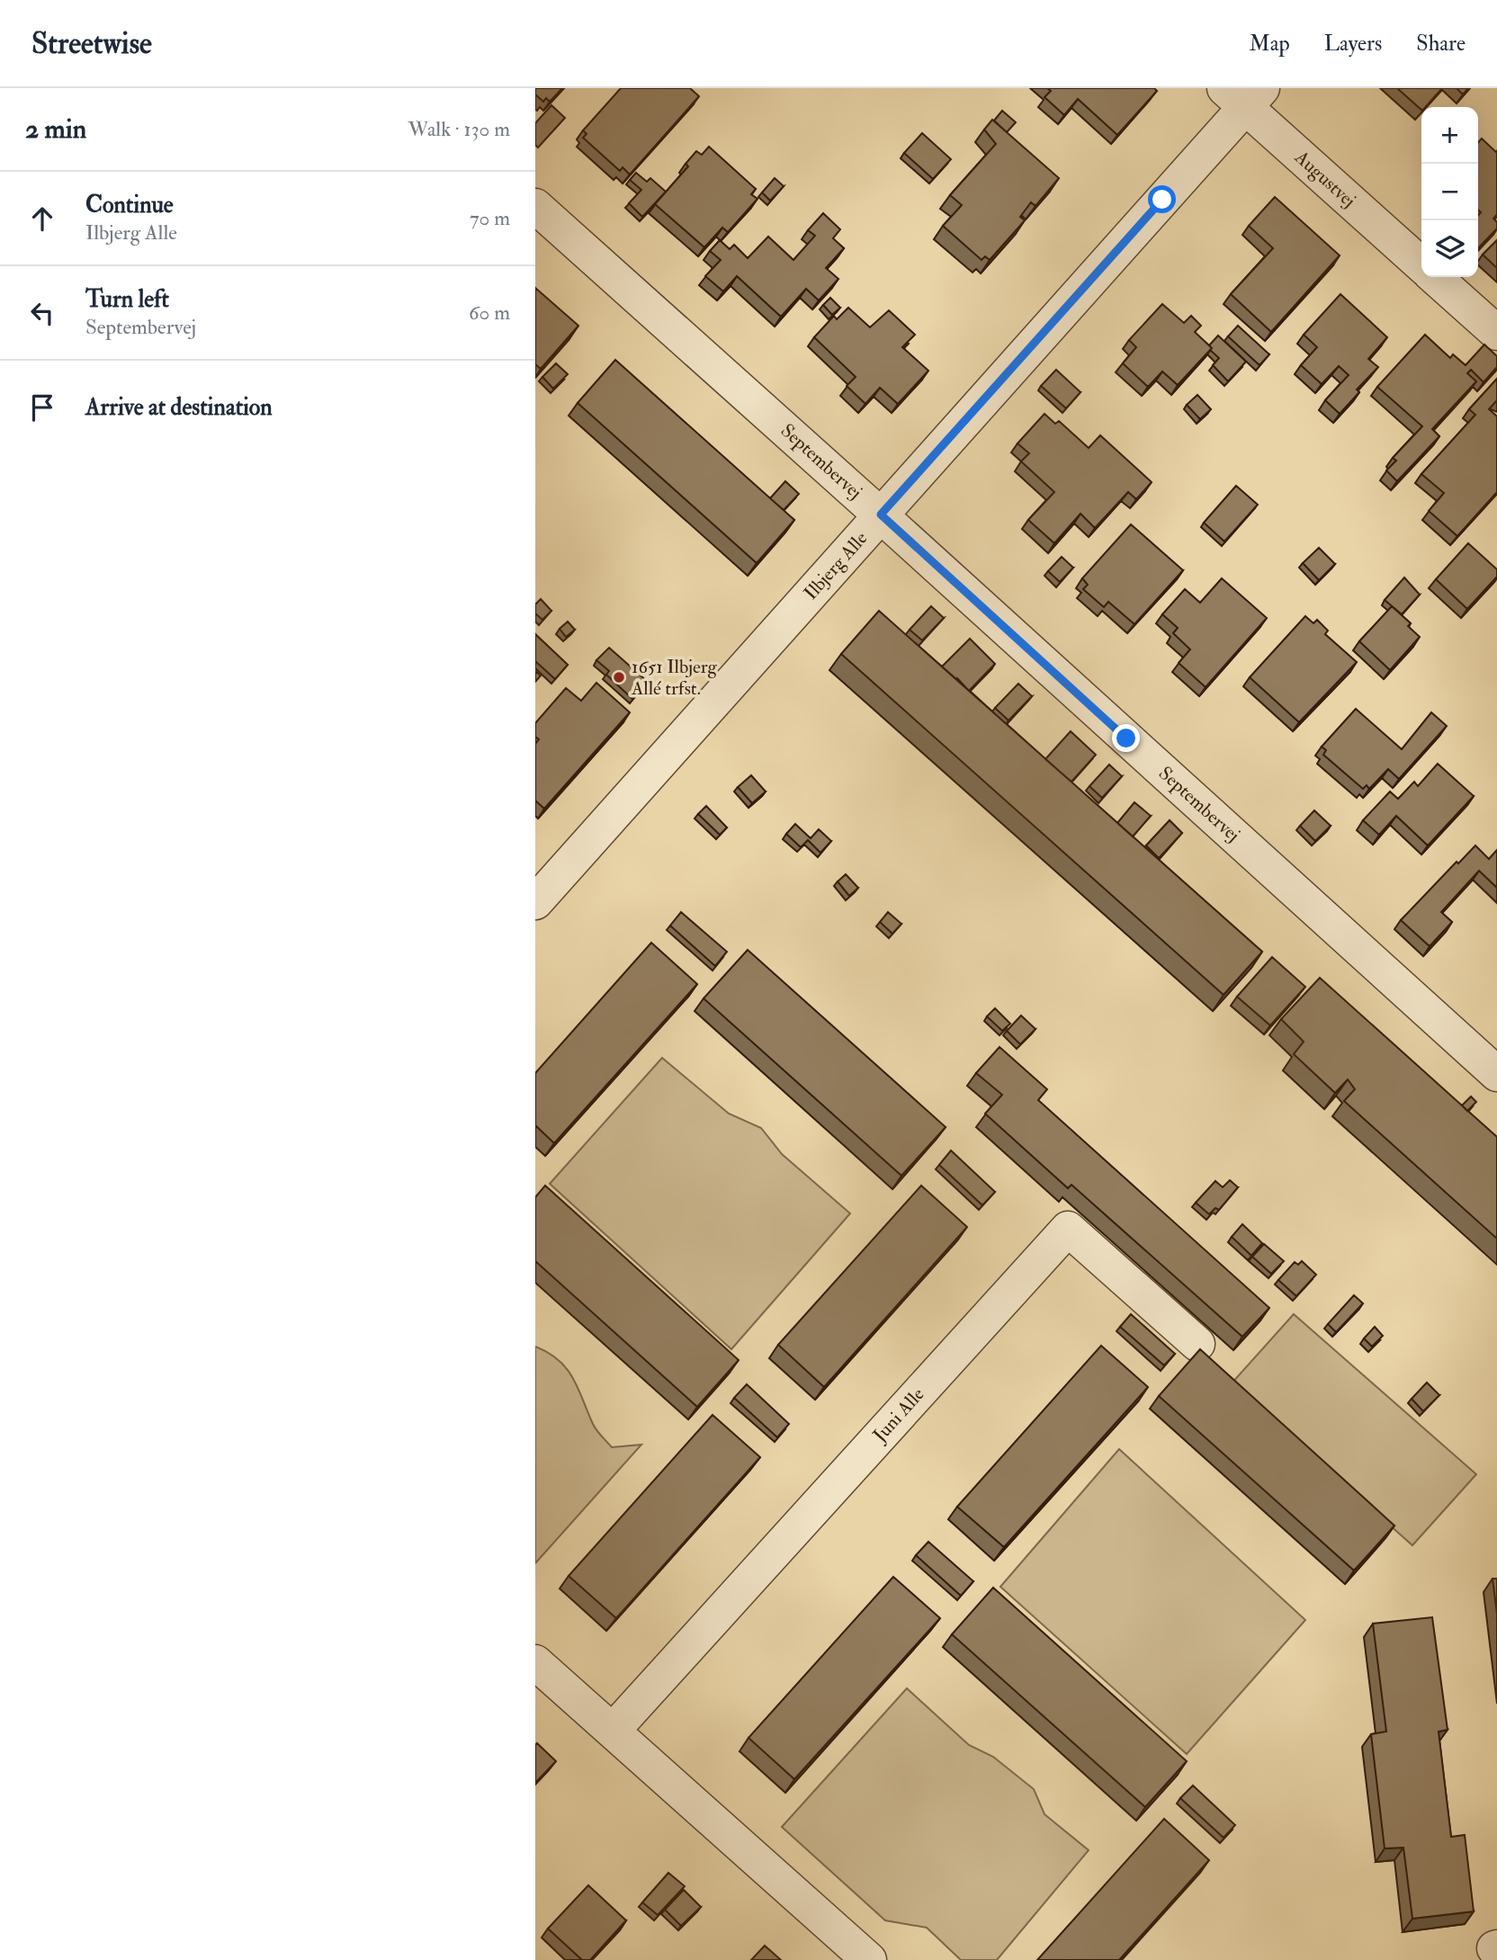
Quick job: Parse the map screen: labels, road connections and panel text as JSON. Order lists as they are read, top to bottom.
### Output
{
  "streets": {
    "street": [
      "Augustvej",
      "Septembervej",
      "Ilbjerg Alle",
      "Juni Alle"
    ]
  },
  "crossings": [
    ["Augustvej", "Ilbjerg Alle"],
    ["Septembervej", "Ilbjerg Alle"]
  ],
  "places": ["1651 Ilbjerg Allé trfst."],
  "page": {
    "header": "Streetwise",
    "nav": ["Map", "Layers", "Share"],
    "heading": ["2 min", "Walk · 130 m"],
    "map_buttons": ["+", "−"],
    "list": [
      ["Continue", "Ilbjerg Alle", "70 m"],
      ["Turn left", "Septembervej", "60 m"],
      "Arrive at destination"
    ]
  }
}
